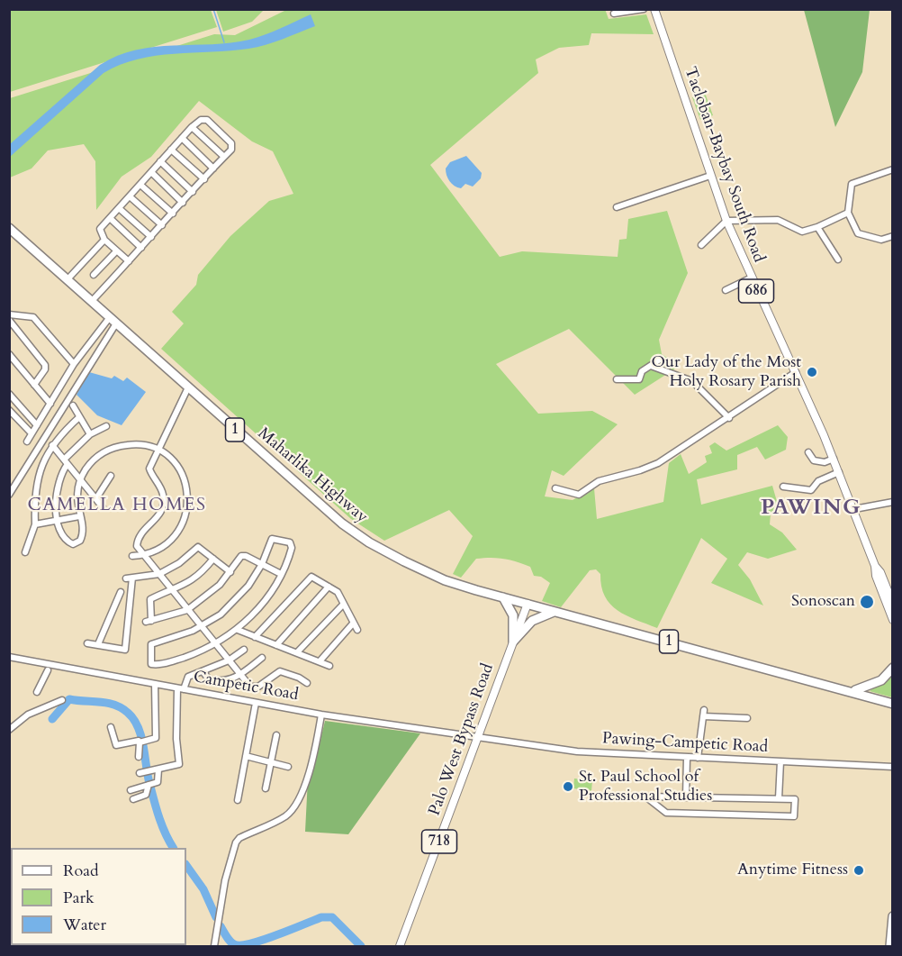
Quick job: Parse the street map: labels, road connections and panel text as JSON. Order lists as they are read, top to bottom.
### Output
{
  "streets": {
    "highway": ["1", "Maharlika Highway"],
    "main road": [
      "Tacloban-Baybay South Road",
      "686",
      "Palo West Bypass Road",
      "718"
    ],
    "street": ["Campetic Road", "Pawing-Campetic Road"]
  },
  "crossings": [
    ["1", "Maharlika Highway"],
    ["Maharlika Highway", "Palo West Bypass Road"],
    ["Campetic Road", "Palo West Bypass Road"],
    ["Campetic Road", "Pawing-Campetic Road"],
    ["Palo West Bypass Road", "Pawing-Campetic Road"]
  ],
  "districts": ["CAMELLA HOMES", "PAWING"],
  "places": [
    "Our Lady of the Most Holy Rosary Parish",
    "Sonoscan",
    "St. Paul School of Professional Studies",
    "Anytime Fitness"
  ],
  "legend": ["Road", "Park", "Water"]
}
